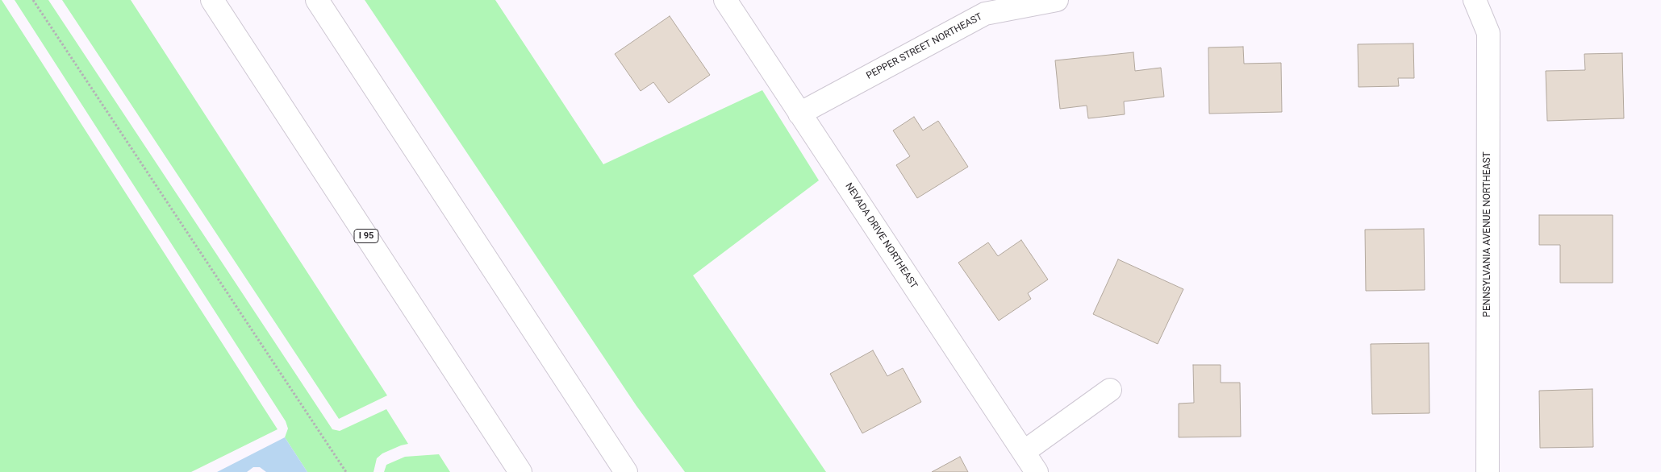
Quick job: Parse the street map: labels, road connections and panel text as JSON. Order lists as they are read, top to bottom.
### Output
{
  "streets": {
    "main road": [
      "PEPPER STREET NORTHEAST",
      "PENNSYLVANIA AVENUE NORTHEAST",
      "I 95",
      "NEVADA DRIVE NORTHEAST"
    ]
  },
  "crossings": [
    ["PEPPER STREET NORTHEAST", "NEVADA DRIVE NORTHEAST"]
  ]
}
